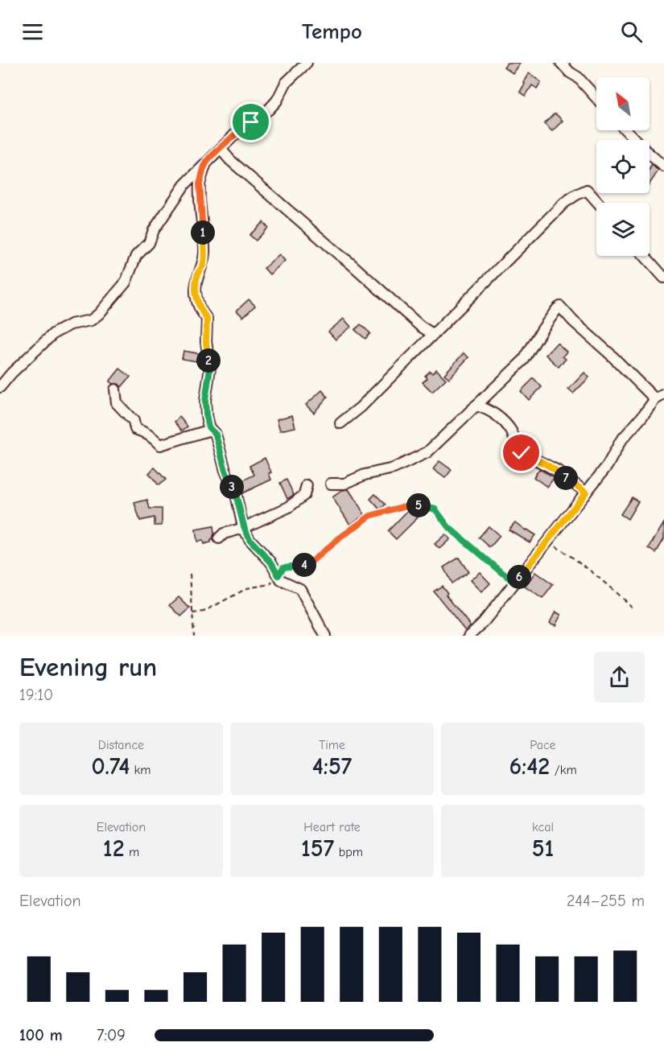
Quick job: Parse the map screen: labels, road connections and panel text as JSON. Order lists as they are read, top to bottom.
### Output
{
  "north": "top left",
  "page": {
    "header": "Tempo",
    "pins": [
      "1",
      "2",
      "7",
      "3",
      "5",
      "4",
      "6"
    ],
    "heading": ["Evening run", "19:10"],
    "stats": [
      ["Distance", "0.74 km"],
      ["Time", "4:57"],
      ["Pace", "6:42 /km"],
      ["Elevation", "12 m"],
      ["Heart rate", "157 bpm"],
      ["kcal", "51"]
    ],
    "chart": ["Elevation", "244–255 m"],
    "list": [
      {
        "name": "100 m",
        "note": "7:09"
      }
    ]
  }
}
